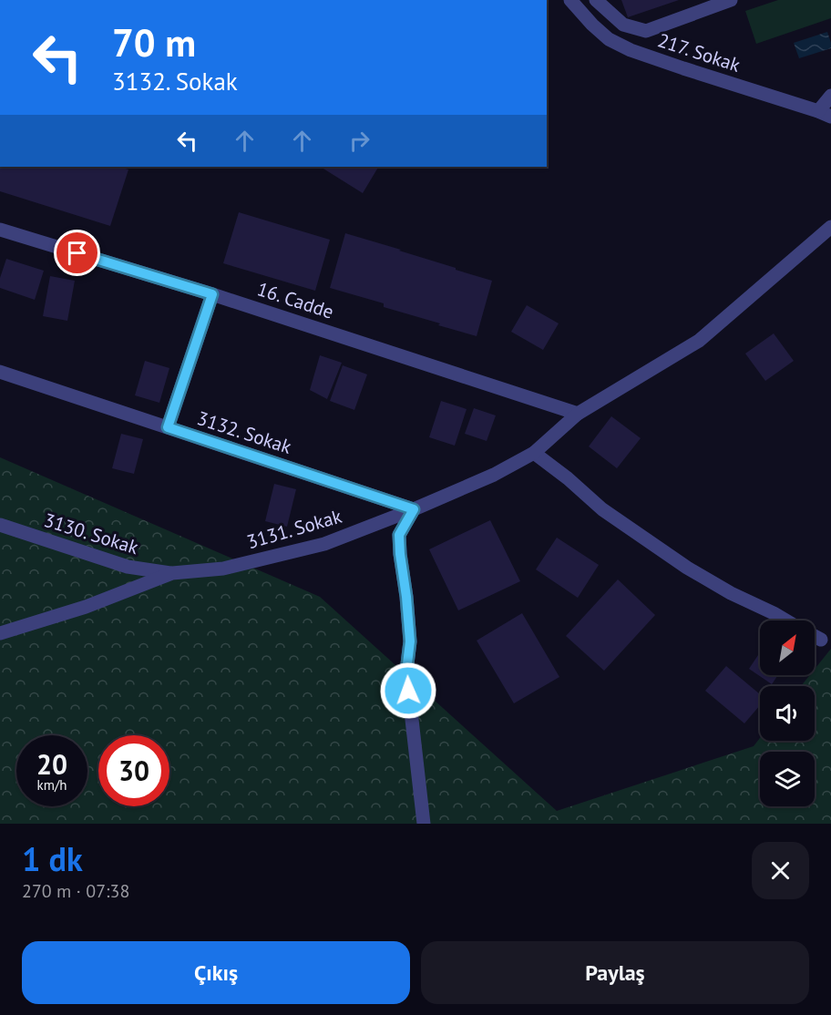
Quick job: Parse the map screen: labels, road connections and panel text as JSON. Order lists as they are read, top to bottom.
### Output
{
  "streets": {
    "street": [
      "217. Sokak",
      "16. Cadde",
      "3132. Sokak",
      "3131. Sokak",
      "3130. Sokak"
    ]
  },
  "crossings": [
    ["16. Cadde", "3131. Sokak"],
    ["3132. Sokak", "3131. Sokak"],
    ["3131. Sokak", "3130. Sokak"]
  ],
  "north": "top right",
  "page": {
    "turn": ["70 m", "3132. Sokak"],
    "speed": "20 km/h",
    "limit": "30",
    "heading": ["1 dk", "270 m · 07:38"],
    "buttons": ["Çıkış", "Paylaş"]
  }
}
